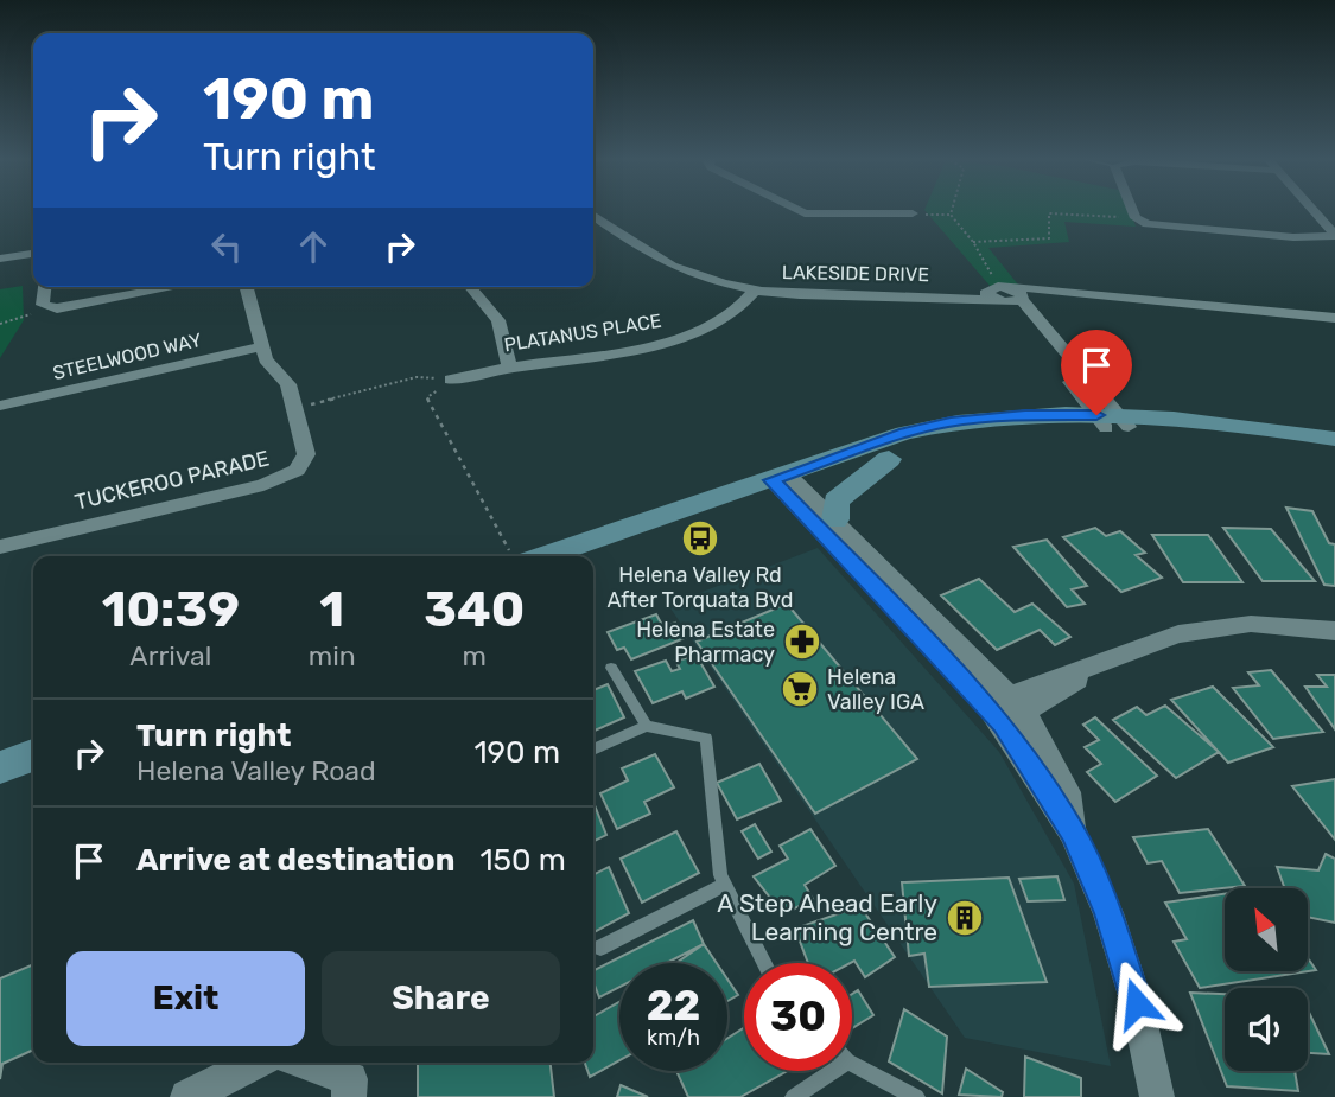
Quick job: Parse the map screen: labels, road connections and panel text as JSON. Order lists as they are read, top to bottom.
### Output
{
  "streets": {
    "street": [
      "LAKESIDE DRIVE",
      "PLATANUS PLACE",
      "STEELWOOD WAY",
      "TUCKEROO PARADE"
    ]
  },
  "crossings": [
    ["LAKESIDE DRIVE", "PLATANUS PLACE"],
    ["STEELWOOD WAY", "TUCKEROO PARADE"]
  ],
  "places": {
    "bus stop": ["Helena Valley Rd After Torquata Bvd"],
    "pharmacy": ["Helena Estate Pharmacy"],
    "supermarket": ["Helena Valley IGA"],
    "building": ["A Step Ahead Early Learning Centre"]
  },
  "north": "top left",
  "page": {
    "turn": ["190 m", "Turn right"],
    "eta": [
      "10:39",
      "Arrival",
      "1",
      "min",
      "340",
      "m"
    ],
    "list": [
      {
        "name": "Turn right",
        "note": "Helena Valley Road",
        "value": "190 m"
      },
      {
        "name": "Arrive at destination",
        "value": "150 m"
      }
    ],
    "buttons": ["Exit", "Share"],
    "speed": "22 km/h",
    "limit": "30"
  }
}
